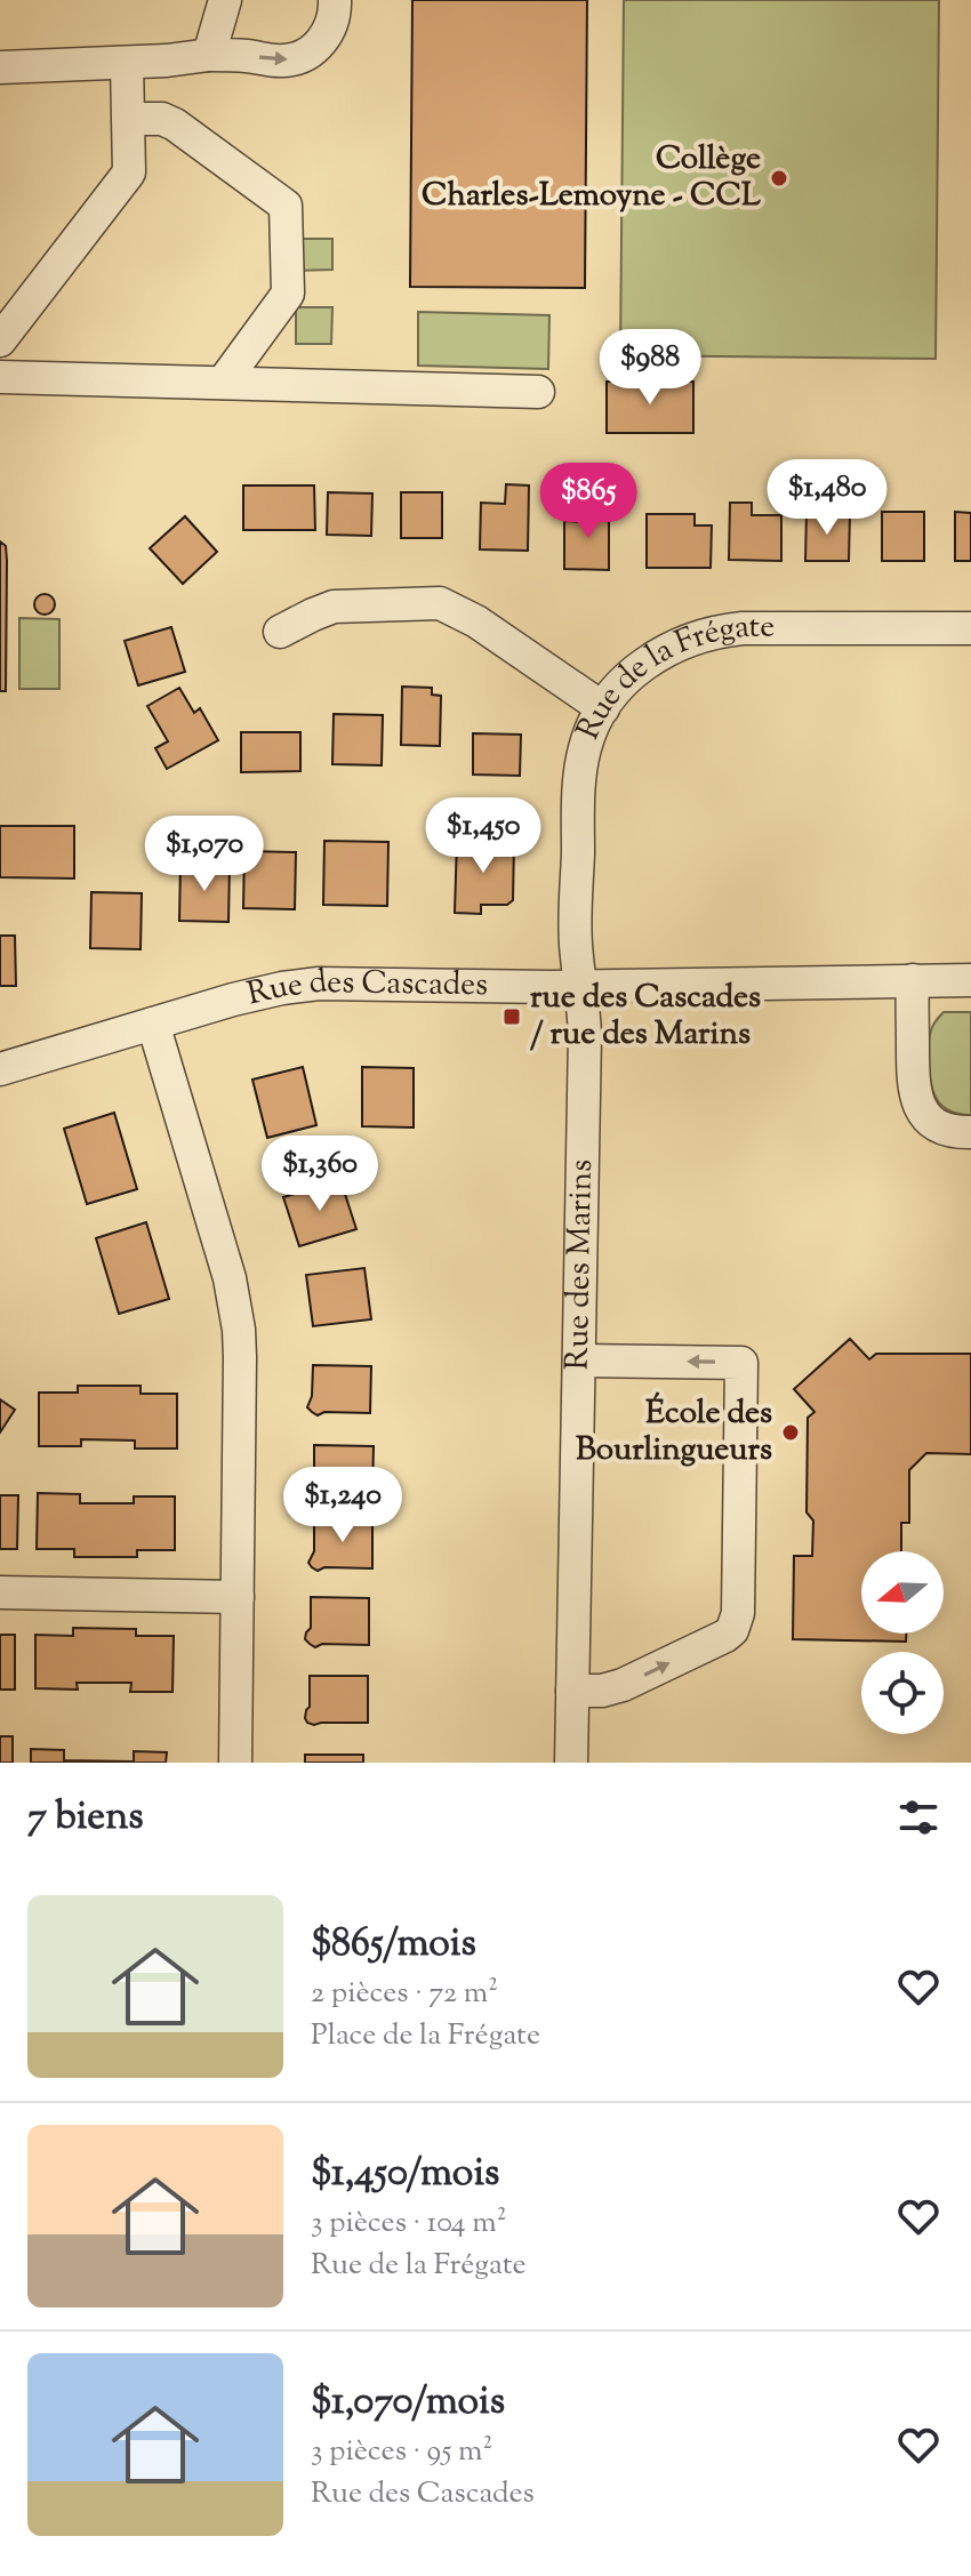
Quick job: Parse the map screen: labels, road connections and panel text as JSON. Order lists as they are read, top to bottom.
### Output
{
  "streets": {
    "street": ["Rue de la Frégate", "Rue des Cascades", "Rue des Marins"]
  },
  "crossings": [
    ["Rue de la Frégate", "Rue des Cascades"],
    ["Rue de la Frégate", "Rue des Marins"],
    ["Rue des Cascades", "Rue des Marins"]
  ],
  "places": {
    "other": ["Collège Charles-Lemoyne - CCL", "École des Bourlingueurs"],
    "transit": ["rue des Cascades / rue des Marins"]
  },
  "north": "left",
  "page": {
    "price": [
      "$988",
      "$1,480",
      "$865",
      "$1,450",
      "$1,070",
      "$1,360",
      "$1,240"
    ],
    "heading": "7 biens",
    "list": [
      {
        "name": "$865/mois",
        "note": "2 pièces · 72 m² · Place de la Frégate"
      },
      {
        "name": "$1,450/mois",
        "note": "3 pièces · 104 m² · Rue de la Frégate"
      },
      {
        "name": "$1,070/mois",
        "note": "3 pièces · 95 m² · Rue des Cascades"
      }
    ]
  }
}
